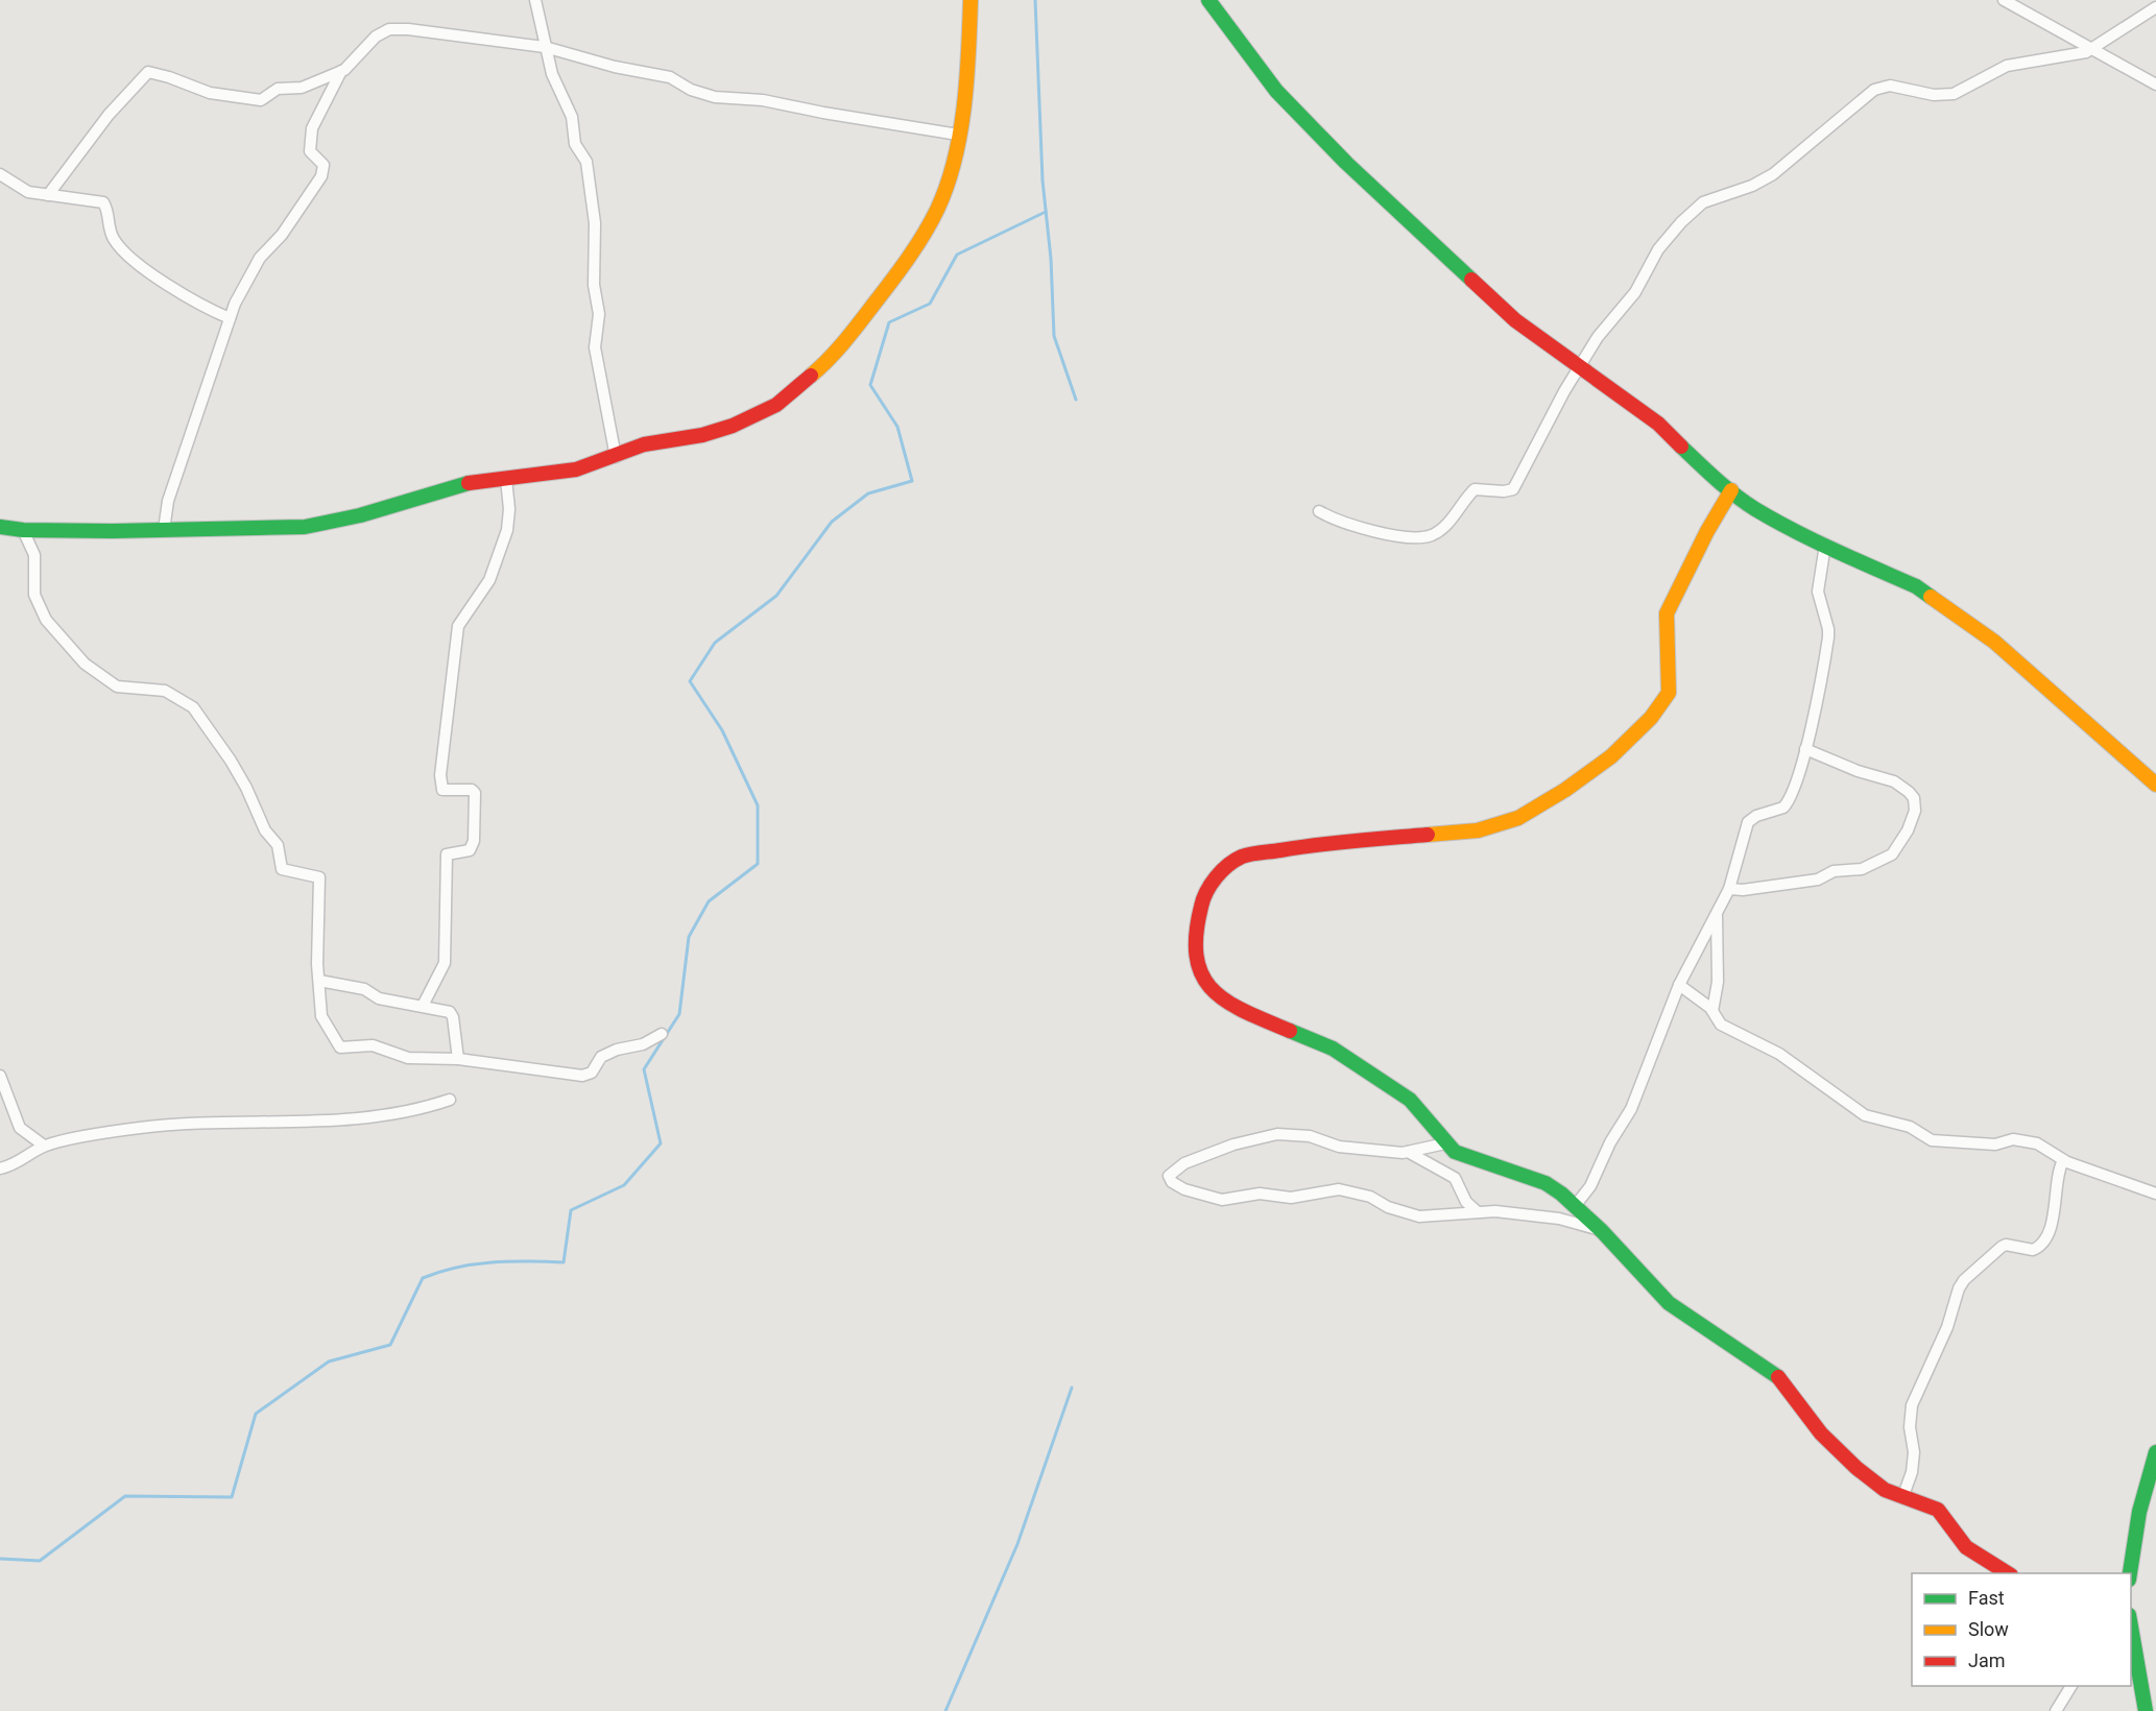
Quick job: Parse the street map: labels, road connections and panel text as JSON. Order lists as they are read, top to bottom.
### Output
{
  "legend": ["Fast", "Slow", "Jam"]
}
